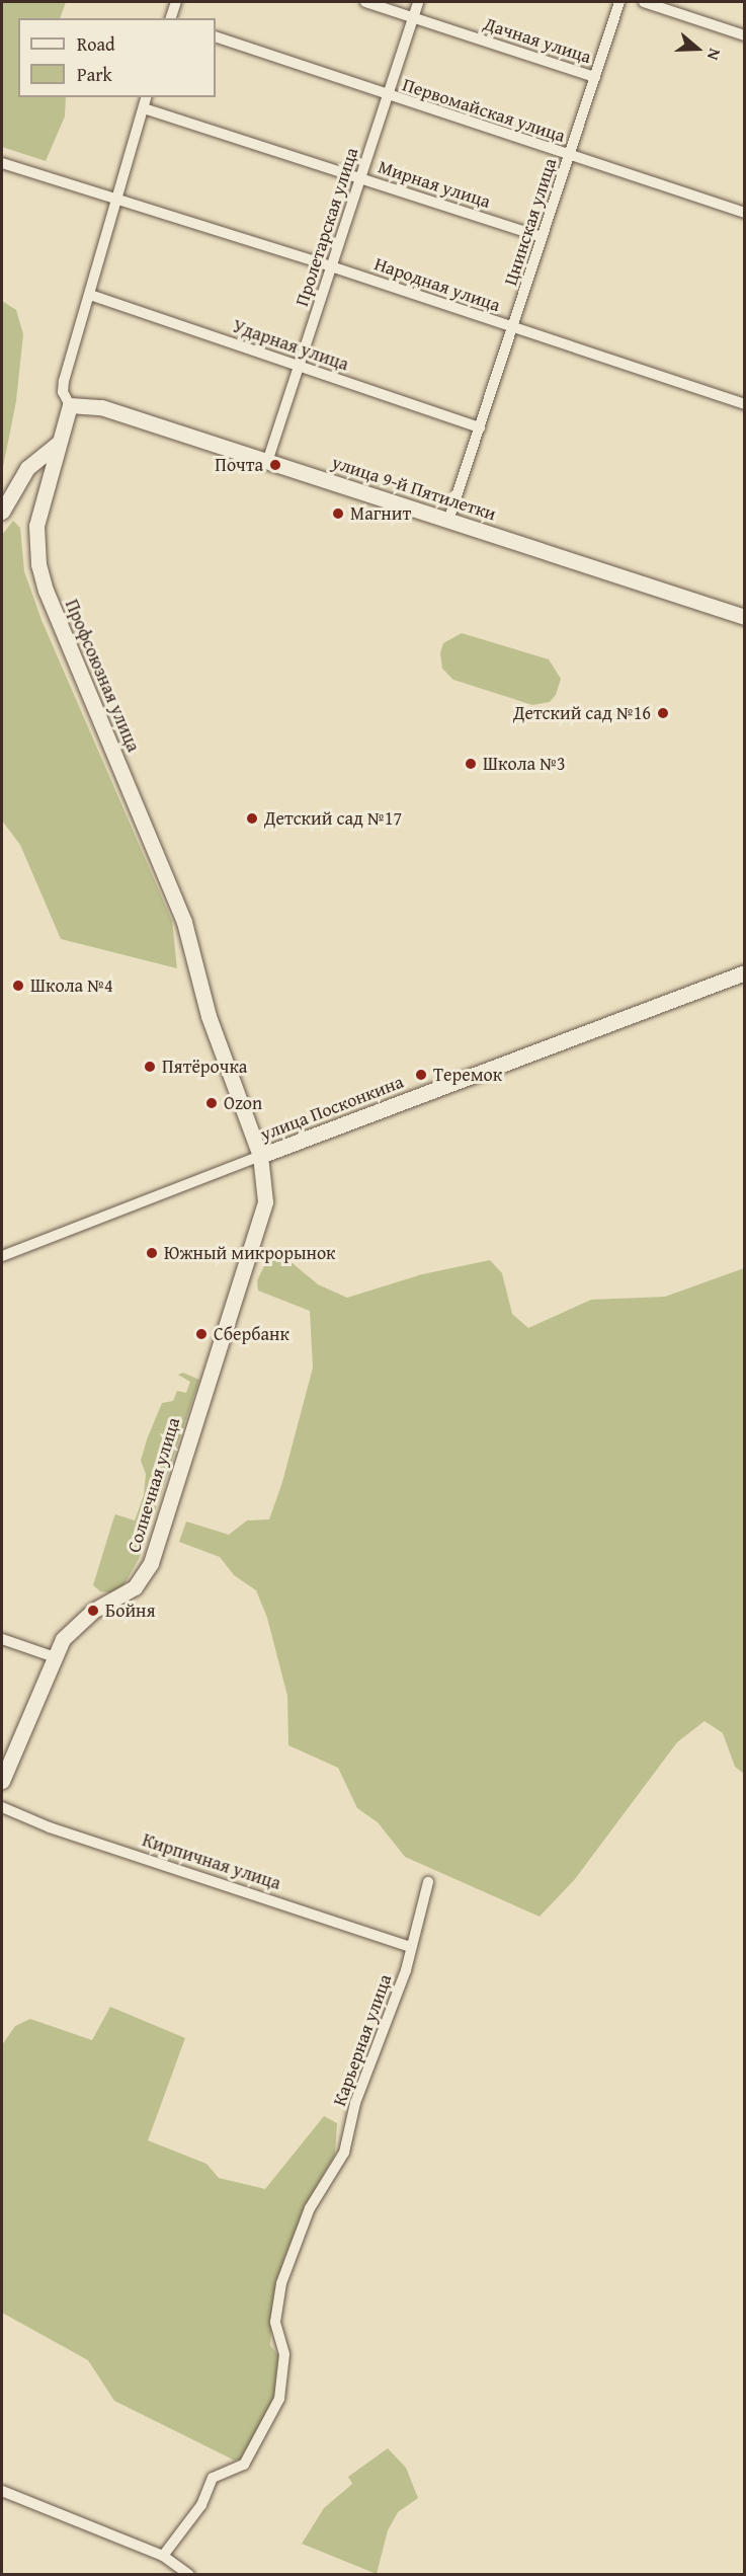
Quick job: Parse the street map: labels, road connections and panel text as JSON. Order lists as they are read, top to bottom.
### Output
{
  "streets": {
    "street": [
      "Дачная улица",
      "Первомайская улица",
      "Мирная улица",
      "Цнинская улица",
      "Пролетарская улица",
      "Народная улица",
      "Ударная улица",
      "улица 9-й Пятилетки",
      "Профсоюзная улица",
      "улица Посконкина",
      "Солнечная улица",
      "Кирпичная улица",
      "Карьерная улица"
    ]
  },
  "crossings": [
    ["Дачная улица", "Цнинская улица"],
    ["Дачная улица", "Пролетарская улица"],
    ["Первомайская улица", "Цнинская улица"],
    ["Первомайская улица", "Пролетарская улица"],
    ["Мирная улица", "Цнинская улица"],
    ["Мирная улица", "Пролетарская улица"],
    ["Мирная улица", "Профсоюзная улица"],
    ["Цнинская улица", "Народная улица"],
    ["Цнинская улица", "Ударная улица"],
    ["Цнинская улица", "улица 9-й Пятилетки"],
    ["Пролетарская улица", "Народная улица"],
    ["Пролетарская улица", "Ударная улица"],
    ["Пролетарская улица", "улица 9-й Пятилетки"],
    ["Народная улица", "Профсоюзная улица"],
    ["Ударная улица", "Профсоюзная улица"],
    ["улица 9-й Пятилетки", "Профсоюзная улица"],
    ["Профсоюзная улица", "улица Посконкина"],
    ["Профсоюзная улица", "Солнечная улица"],
    ["улица Посконкина", "Солнечная улица"],
    ["Кирпичная улица", "Карьерная улица"]
  ],
  "places": [
    "Почта",
    "Магнит",
    "Детский сад №16",
    "Школа №3",
    "Детский сад №17",
    "Школа №4",
    "Пятёрочка",
    "Теремок",
    "Ozon",
    "Южный микрорынок",
    "Сбербанк",
    "Бойня"
  ],
  "legend": ["Road", "Park"],
  "north": "right"
}
